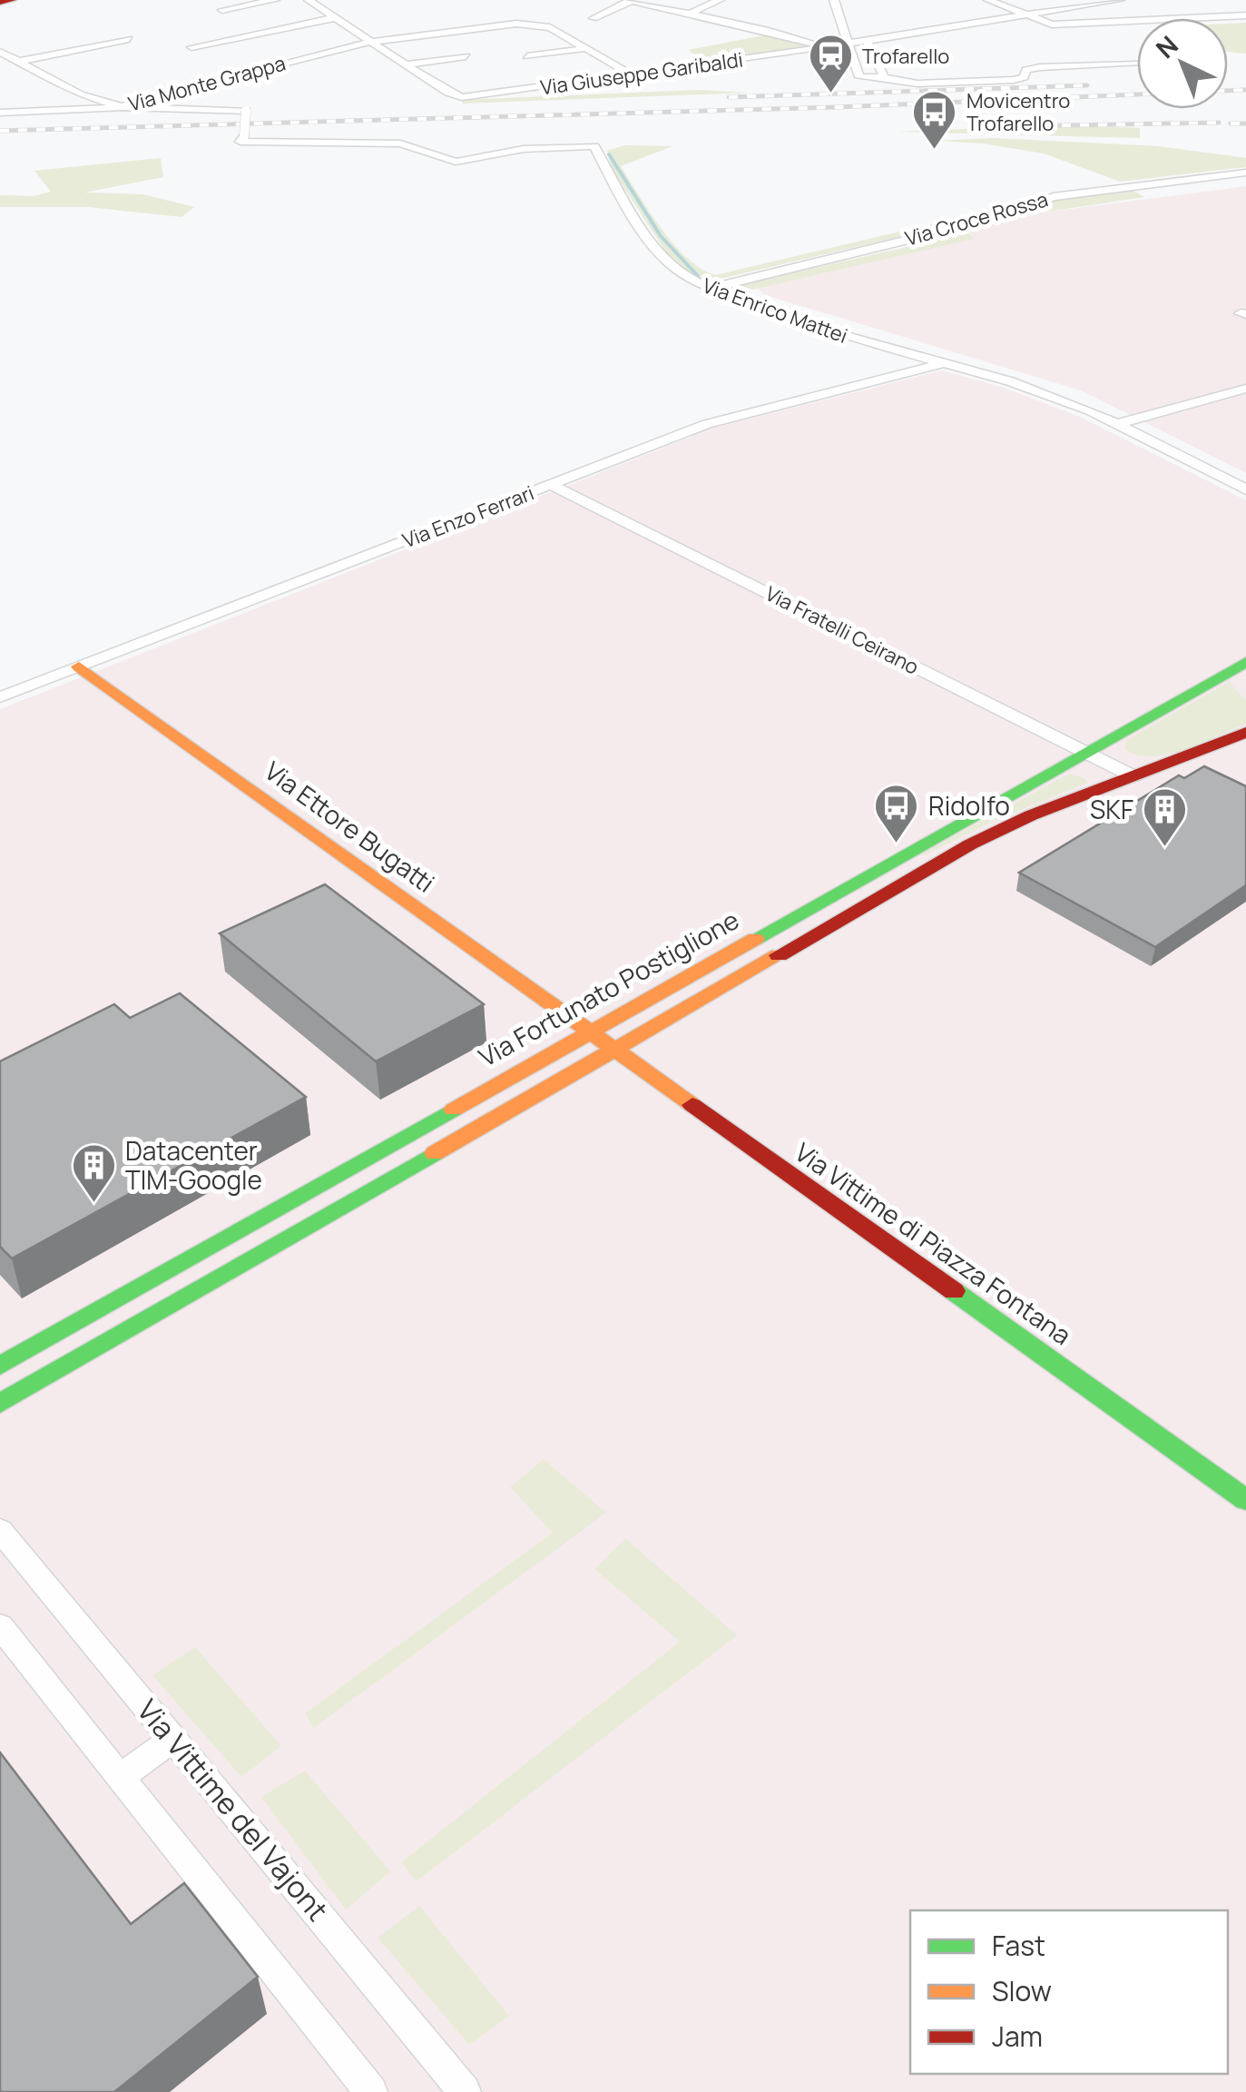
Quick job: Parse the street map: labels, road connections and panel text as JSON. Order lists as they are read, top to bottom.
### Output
{
  "streets": {
    "street": [
      "Via Giuseppe Garibaldi",
      "Via Monte Grappa",
      "Via Croce Rossa",
      "Via Enrico Mattei",
      "Via Enzo Ferrari",
      "Via Fratelli Ceirano",
      "Via Ettore Bugatti",
      "Via Fortunato Postiglione",
      "Via Vittime di Piazza Fontana",
      "Via Vittime del Vajont"
    ]
  },
  "crossings": [
    ["Via Giuseppe Garibaldi", "Via Monte Grappa"],
    ["Via Monte Grappa", "Via Enrico Mattei"],
    ["Via Croce Rossa", "Via Enrico Mattei"],
    ["Via Enrico Mattei", "Via Enzo Ferrari"],
    ["Via Enzo Ferrari", "Via Fratelli Ceirano"],
    ["Via Enzo Ferrari", "Via Ettore Bugatti"],
    ["Via Fratelli Ceirano", "Via Fortunato Postiglione"],
    ["Via Ettore Bugatti", "Via Fortunato Postiglione"],
    ["Via Ettore Bugatti", "Via Vittime di Piazza Fontana"],
    ["Via Fortunato Postiglione", "Via Vittime di Piazza Fontana"]
  ],
  "places": {
    "station": ["Trofarello"],
    "bus stop": ["Movicentro Trofarello", "Ridolfo"],
    "building": ["SKF", "Datacenter TIM-Google"]
  },
  "legend": ["Fast", "Slow", "Jam"],
  "north": "top left"
}
